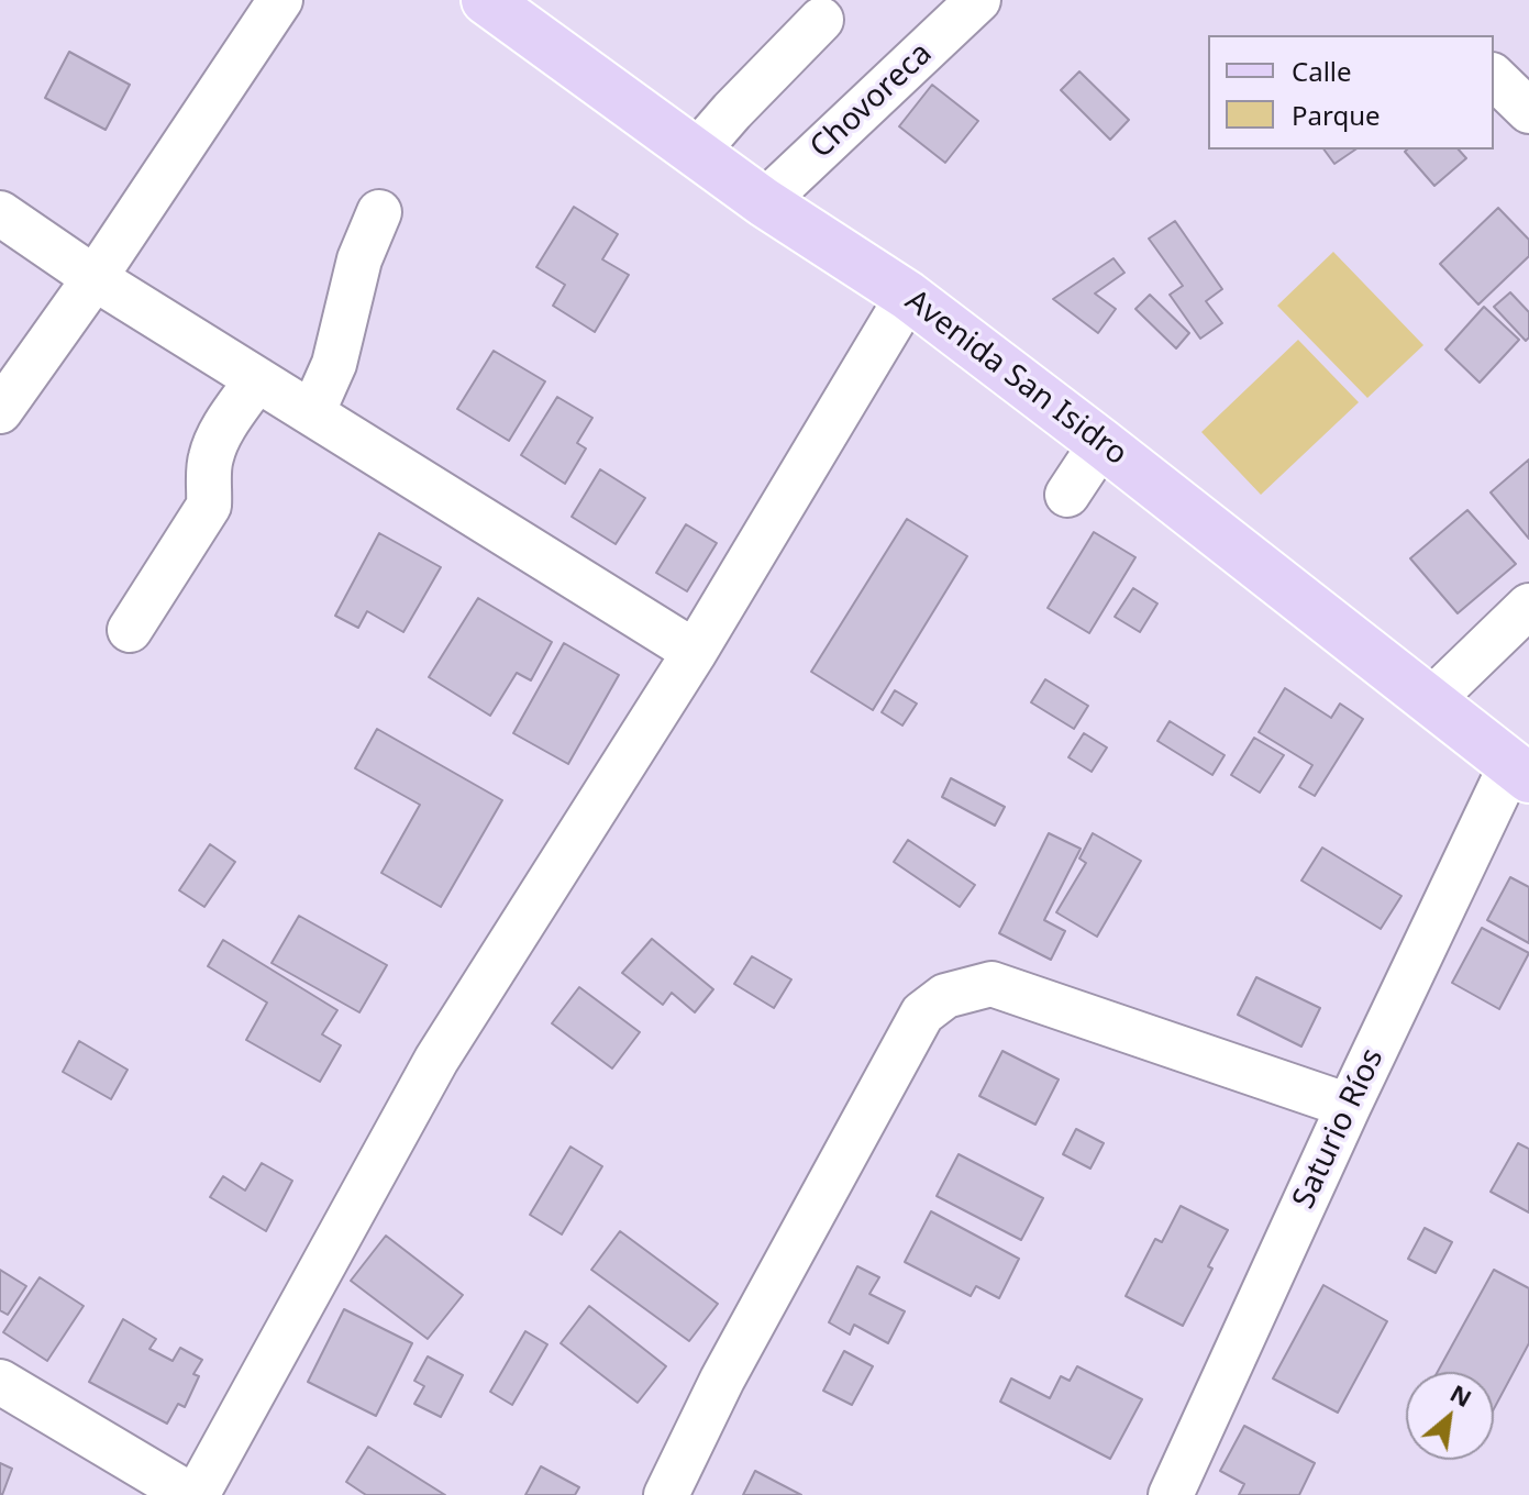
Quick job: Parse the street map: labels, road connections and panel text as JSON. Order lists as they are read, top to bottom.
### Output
{
  "streets": {
    "main road": ["Avenida San Isidro"],
    "street": ["Chovoreca", "Saturio Ríos"]
  },
  "crossings": [
    ["Chovoreca", "Avenida San Isidro"],
    ["Avenida San Isidro", "Saturio Ríos"]
  ],
  "legend": ["Calle", "Parque"],
  "north": "top right"
}
